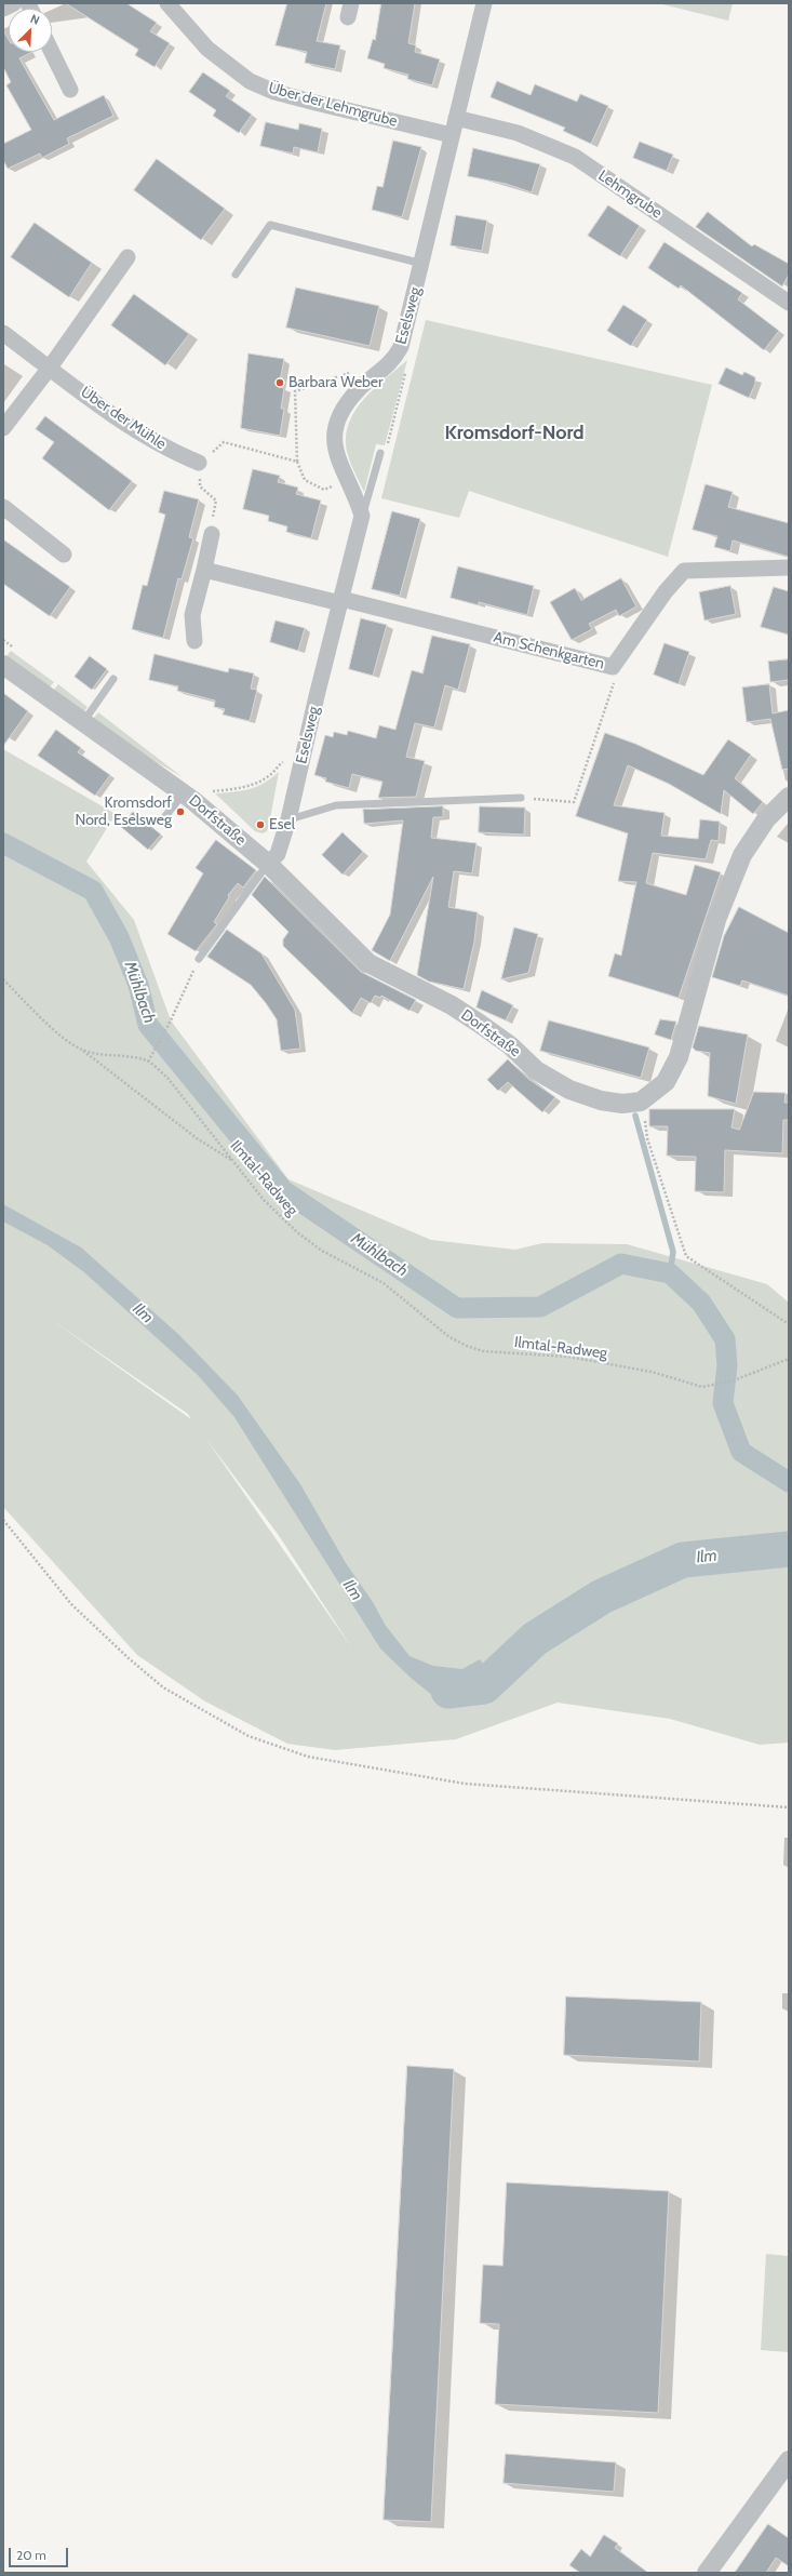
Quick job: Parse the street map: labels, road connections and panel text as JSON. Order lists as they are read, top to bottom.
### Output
{
  "streets": {
    "street": [
      "Über der Lehmgrube",
      "Lehmgrube",
      "Eselsweg",
      "Über der Mühle",
      "Am Schenkgarten",
      "Dorfstraße"
    ],
    "path": ["Ilmtal-Radweg"]
  },
  "crossings": [
    ["Über der Lehmgrube", "Eselsweg"],
    ["Lehmgrube", "Eselsweg"],
    ["Eselsweg", "Am Schenkgarten"],
    ["Eselsweg", "Dorfstraße"]
  ],
  "districts": ["Kromsdorf-Nord"],
  "water": ["Mühlbach", "Ilm"],
  "places": ["Barbara Weber", "Kromsdorf Nord, Eselsweg", "Esel"],
  "scale_bar": "20 m",
  "north": "top right"
}
